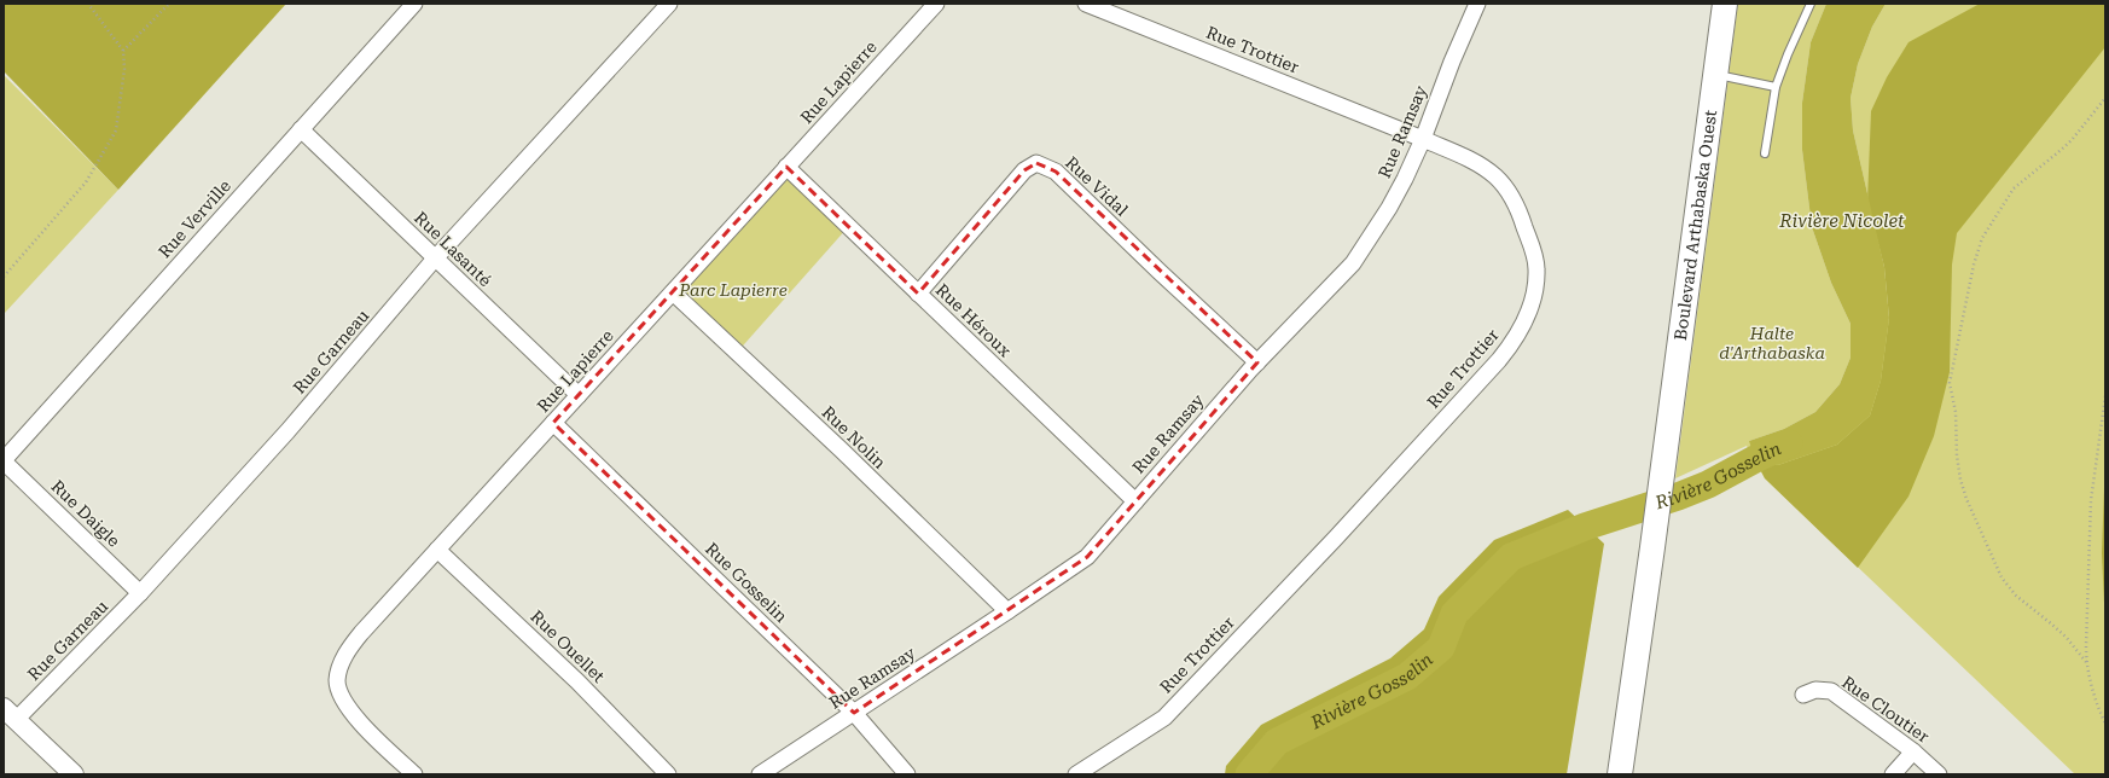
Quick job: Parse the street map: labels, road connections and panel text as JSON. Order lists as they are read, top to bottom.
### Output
{
  "streets": {
    "main road": ["Boulevard Arthabaska Ouest"],
    "street": [
      "Rue Trottier",
      "Rue Lapierre",
      "Rue Ramsay",
      "Rue Vidal",
      "Rue Verville",
      "Rue Lasanté",
      "Rue Héroux",
      "Rue Garneau",
      "Rue Nolin",
      "Rue Daigle",
      "Rue Gosselin",
      "Rue Ouellet",
      "Rue Cloutier"
    ]
  },
  "crossings": [
    ["Rue Trottier", "Rue Ramsay"],
    ["Rue Lapierre", "Rue Lasanté"],
    ["Rue Lapierre", "Rue Héroux"],
    ["Rue Lapierre", "Rue Nolin"],
    ["Rue Lapierre", "Rue Gosselin"],
    ["Rue Lapierre", "Rue Ouellet"],
    ["Rue Ramsay", "Rue Vidal"],
    ["Rue Ramsay", "Rue Héroux"],
    ["Rue Ramsay", "Rue Nolin"],
    ["Rue Ramsay", "Rue Gosselin"],
    ["Rue Vidal", "Rue Héroux"],
    ["Rue Verville", "Rue Lasanté"],
    ["Rue Verville", "Rue Daigle"],
    ["Rue Lasanté", "Rue Garneau"],
    ["Rue Garneau", "Rue Daigle"]
  ],
  "water": ["Rivière Nicolet", "Rivière Gosselin"],
  "parks": ["Parc Lapierre", "Halte d'Arthabaska"]
}
